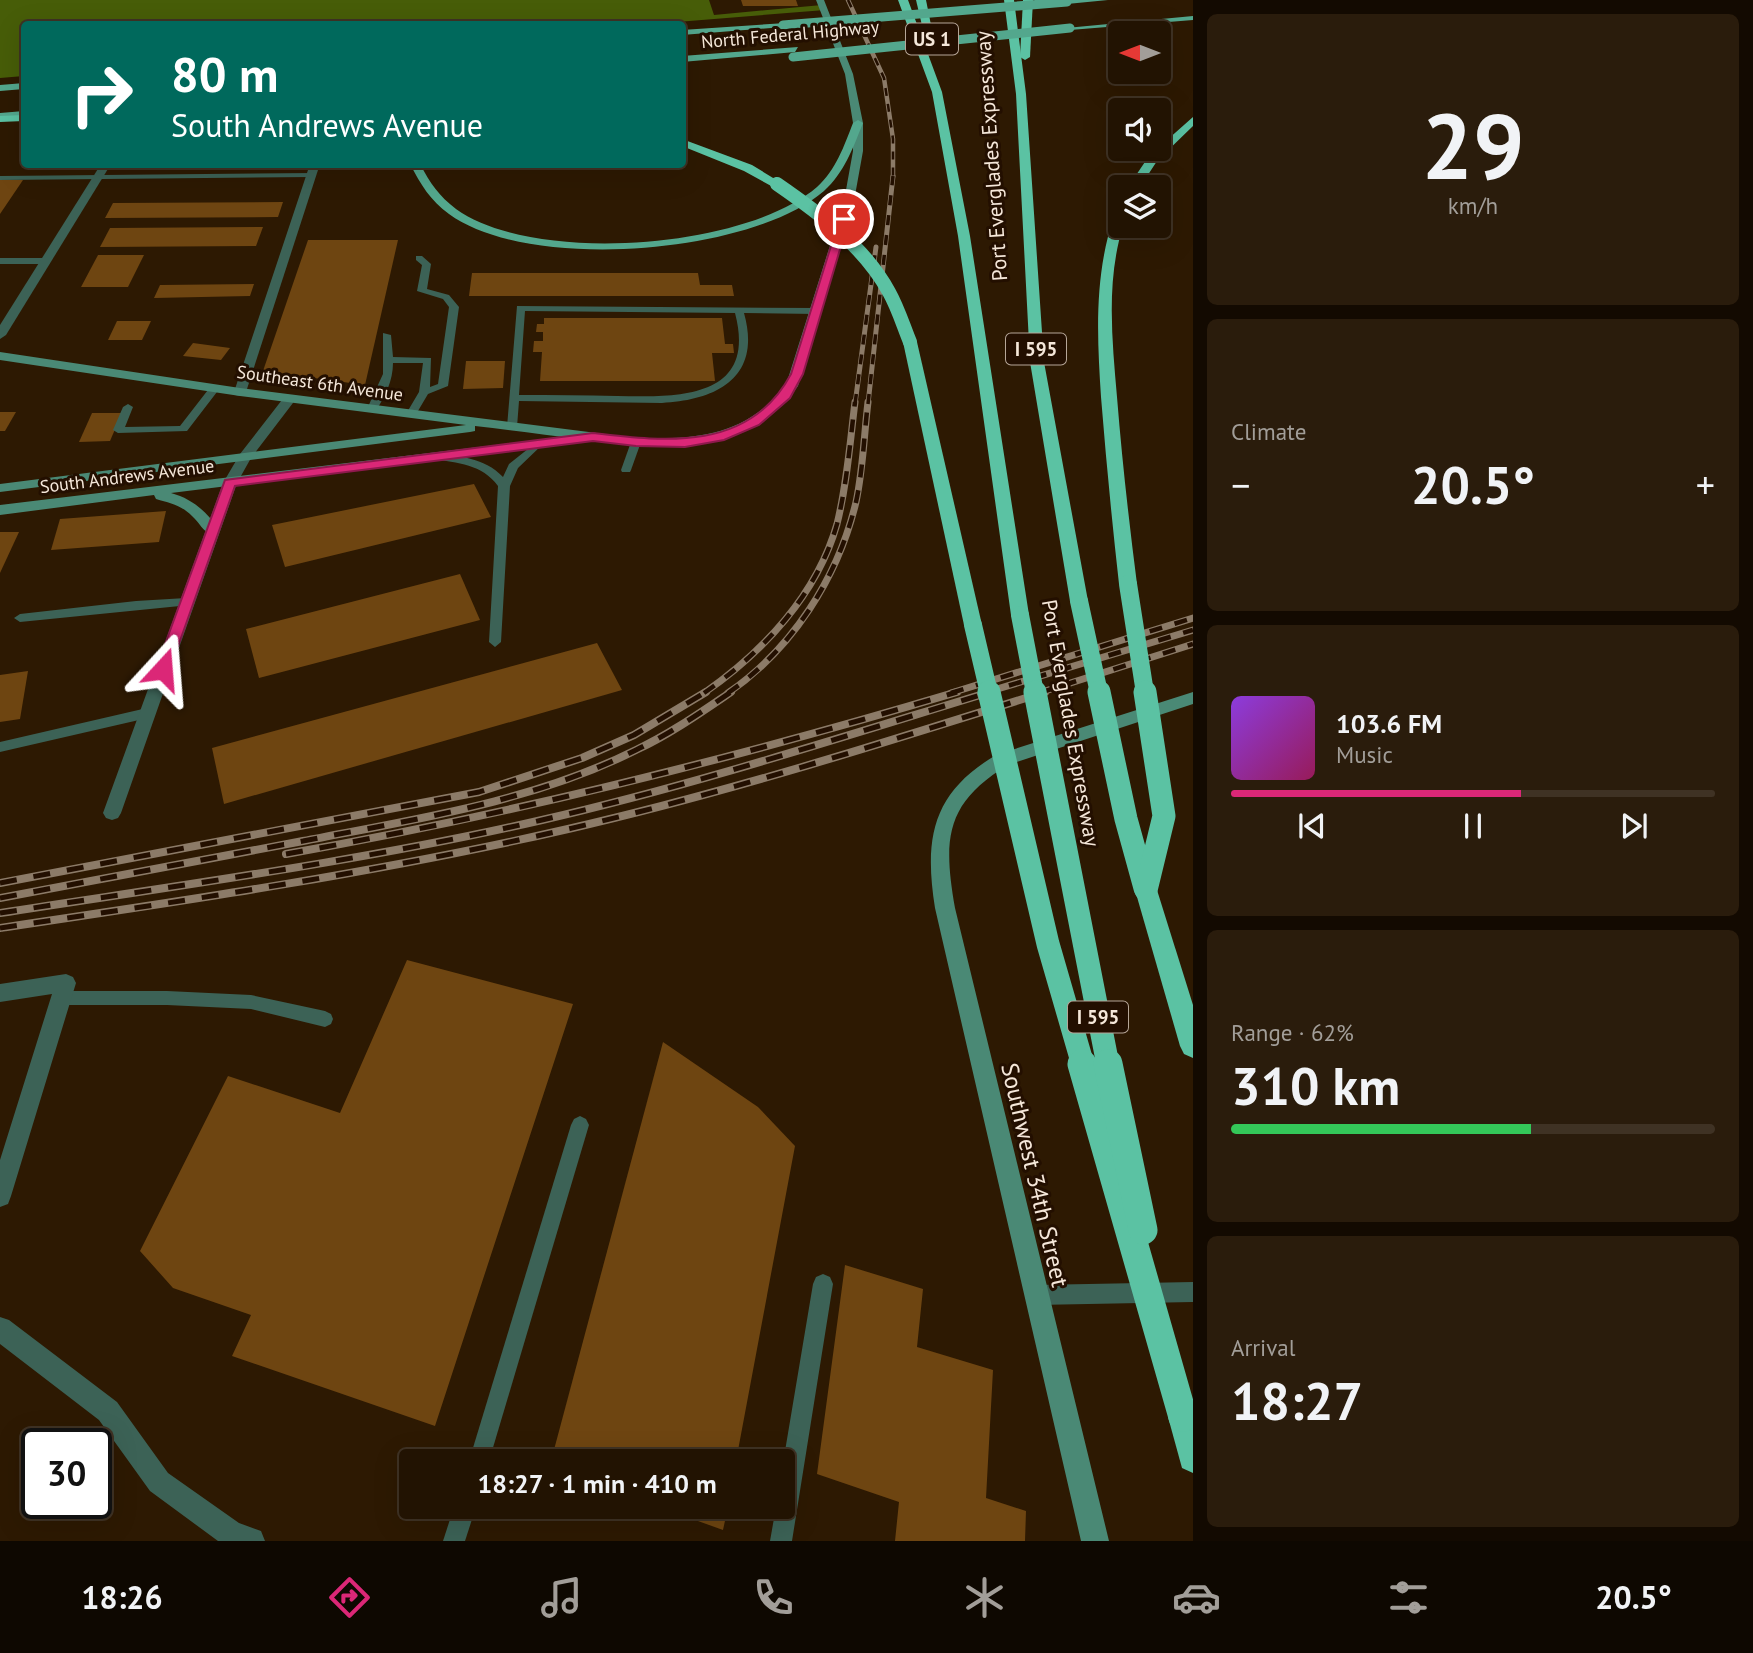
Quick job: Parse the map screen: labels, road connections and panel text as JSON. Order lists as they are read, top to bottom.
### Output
{
  "streets": {
    "highway": ["Port Everglades Expressway", "I 595"],
    "main road": ["North Federal Highway", "US 1"],
    "street": ["Southeast 6th Avenue", "South Andrews Avenue", "Southwest 34th Street"]
  },
  "crossings": [
    ["Southeast 6th Avenue", "South Andrews Avenue"]
  ],
  "north": "left",
  "page": {
    "tile": [
      ["29", "km/h"],
      "Climate",
      ["Range · 62%", "310 km"],
      ["Arrival", "18:27"]
    ],
    "turn": ["80 m", "South Andrews Avenue"],
    "heat": ["−", "20.5°", "+"],
    "song": ["103.6 FM", "Music"],
    "limit": "30",
    "trip": "18:27 · 1 min · 410 m",
    "tabs": ["18:26", "20.5°"]
  }
}
